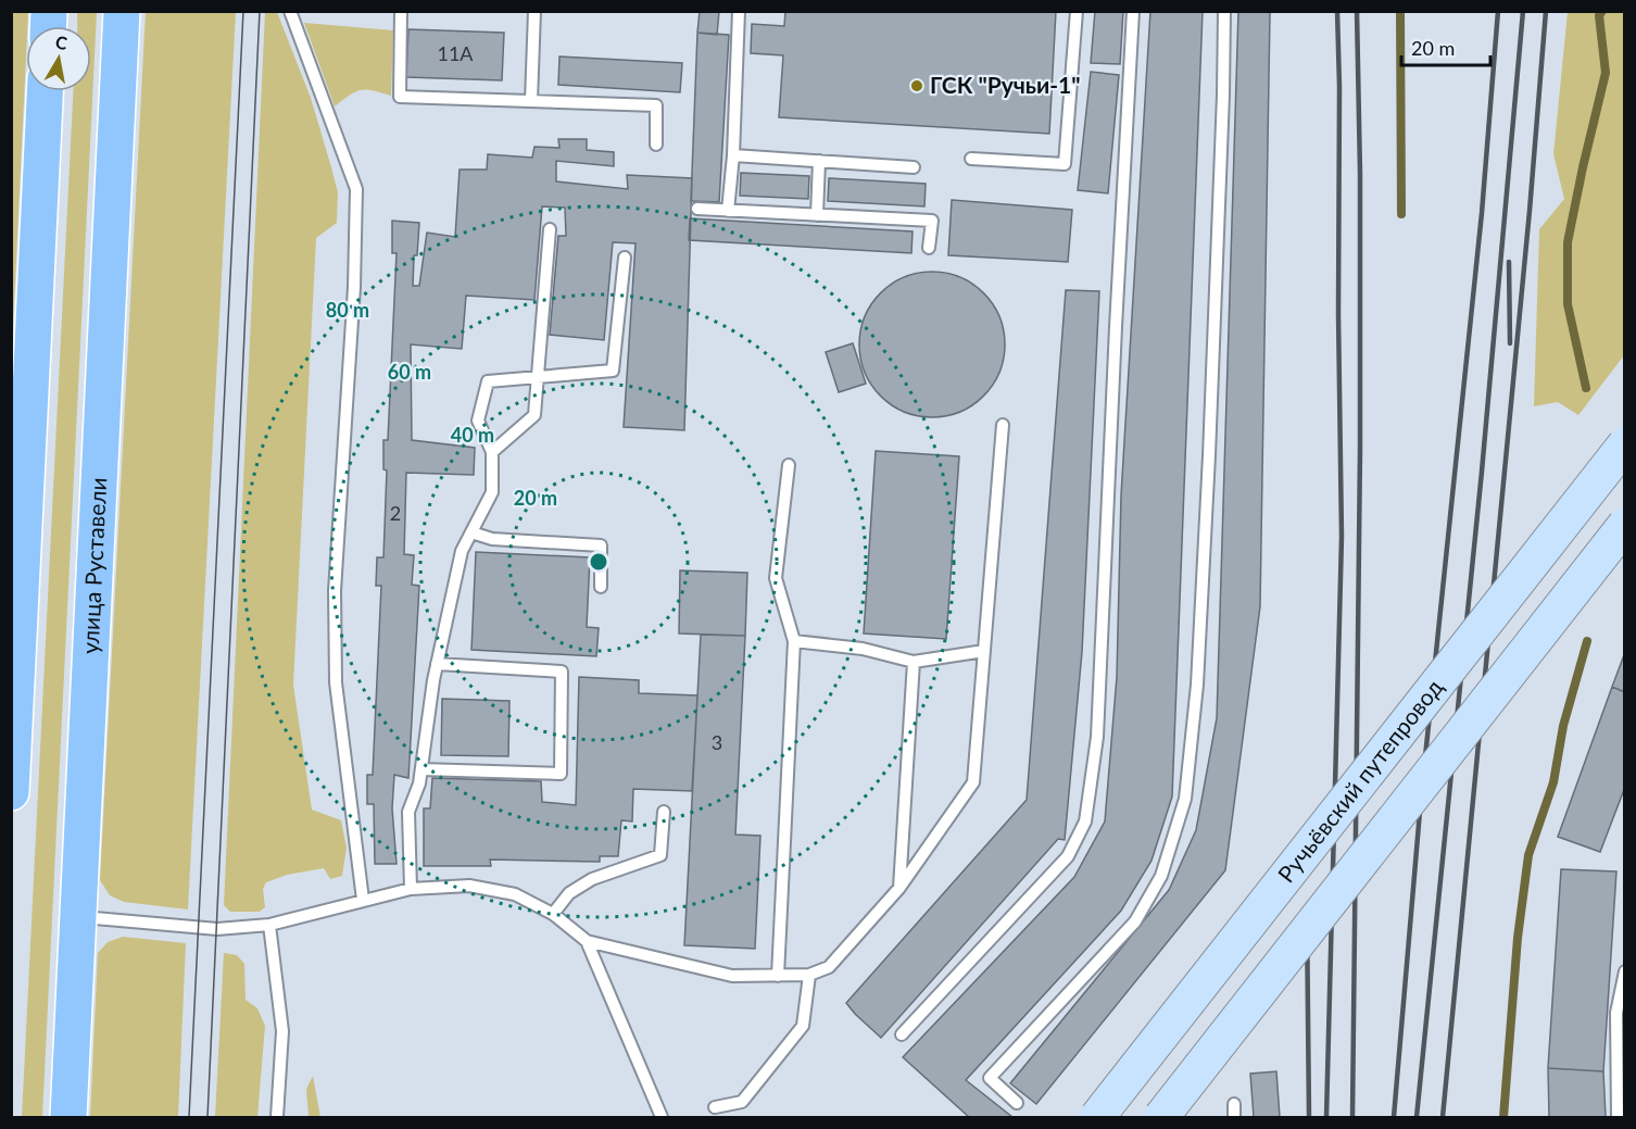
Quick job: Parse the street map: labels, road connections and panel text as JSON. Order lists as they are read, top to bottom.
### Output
{
  "streets": {
    "main road": ["улица Руставели", "Ручьёвский путепровод"]
  },
  "places": ["ГСК \"Ручьи-1\""],
  "house_numbers": ["11А", "2", "3"],
  "scale_bar": "20 m",
  "north": "top",
  "rings": [
    "80 m",
    "60 m",
    "40 m",
    "20 m"
  ]
}
